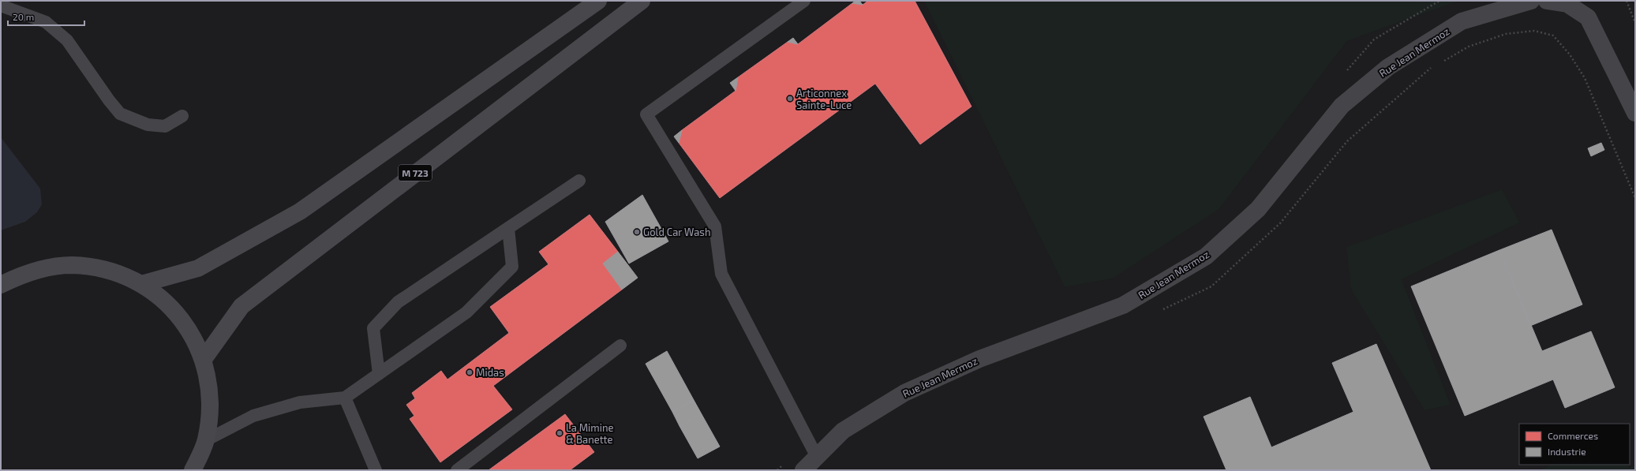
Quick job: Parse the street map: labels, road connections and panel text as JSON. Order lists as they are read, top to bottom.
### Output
{
  "streets": {
    "main road": ["M 723"],
    "street": ["Rue Jean Mermoz"]
  },
  "places": [
    "Articonnex Sainte-Luce",
    "Gold Car Wash",
    "Midas",
    "La Mimine & Banette"
  ],
  "legend": ["Commerces", "Industrie"],
  "scale_bar": "20 m"
}
